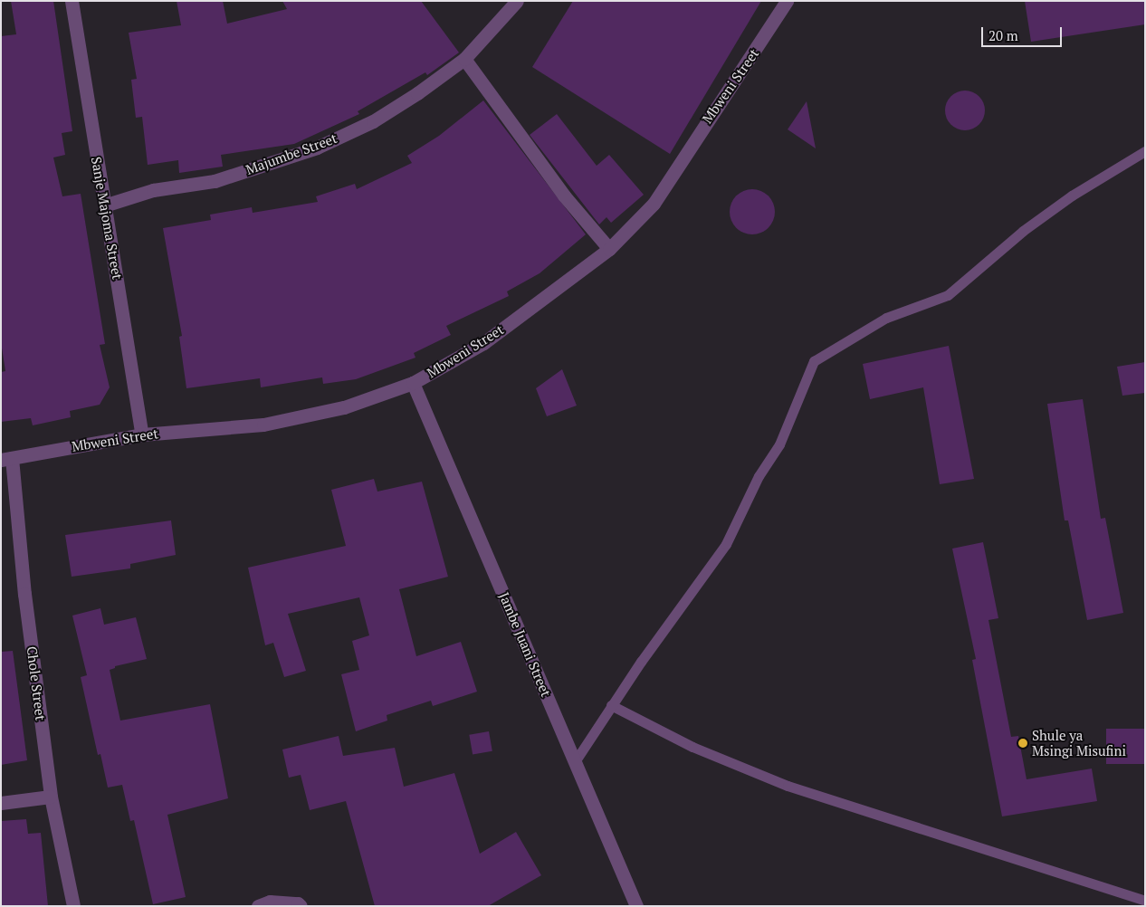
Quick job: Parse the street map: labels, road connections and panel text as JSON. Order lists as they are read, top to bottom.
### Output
{
  "streets": {
    "street": [
      "Mbweni Street",
      "Majumbe Street",
      "Sanje Majoma Street",
      "Jambe Juani Street",
      "Chole Street"
    ]
  },
  "crossings": [
    ["Mbweni Street", "Sanje Majoma Street"],
    ["Mbweni Street", "Jambe Juani Street"],
    ["Mbweni Street", "Chole Street"],
    ["Majumbe Street", "Sanje Majoma Street"]
  ],
  "places": ["Shule ya Msingi Misufini"],
  "scale_bar": "20 m"
}
